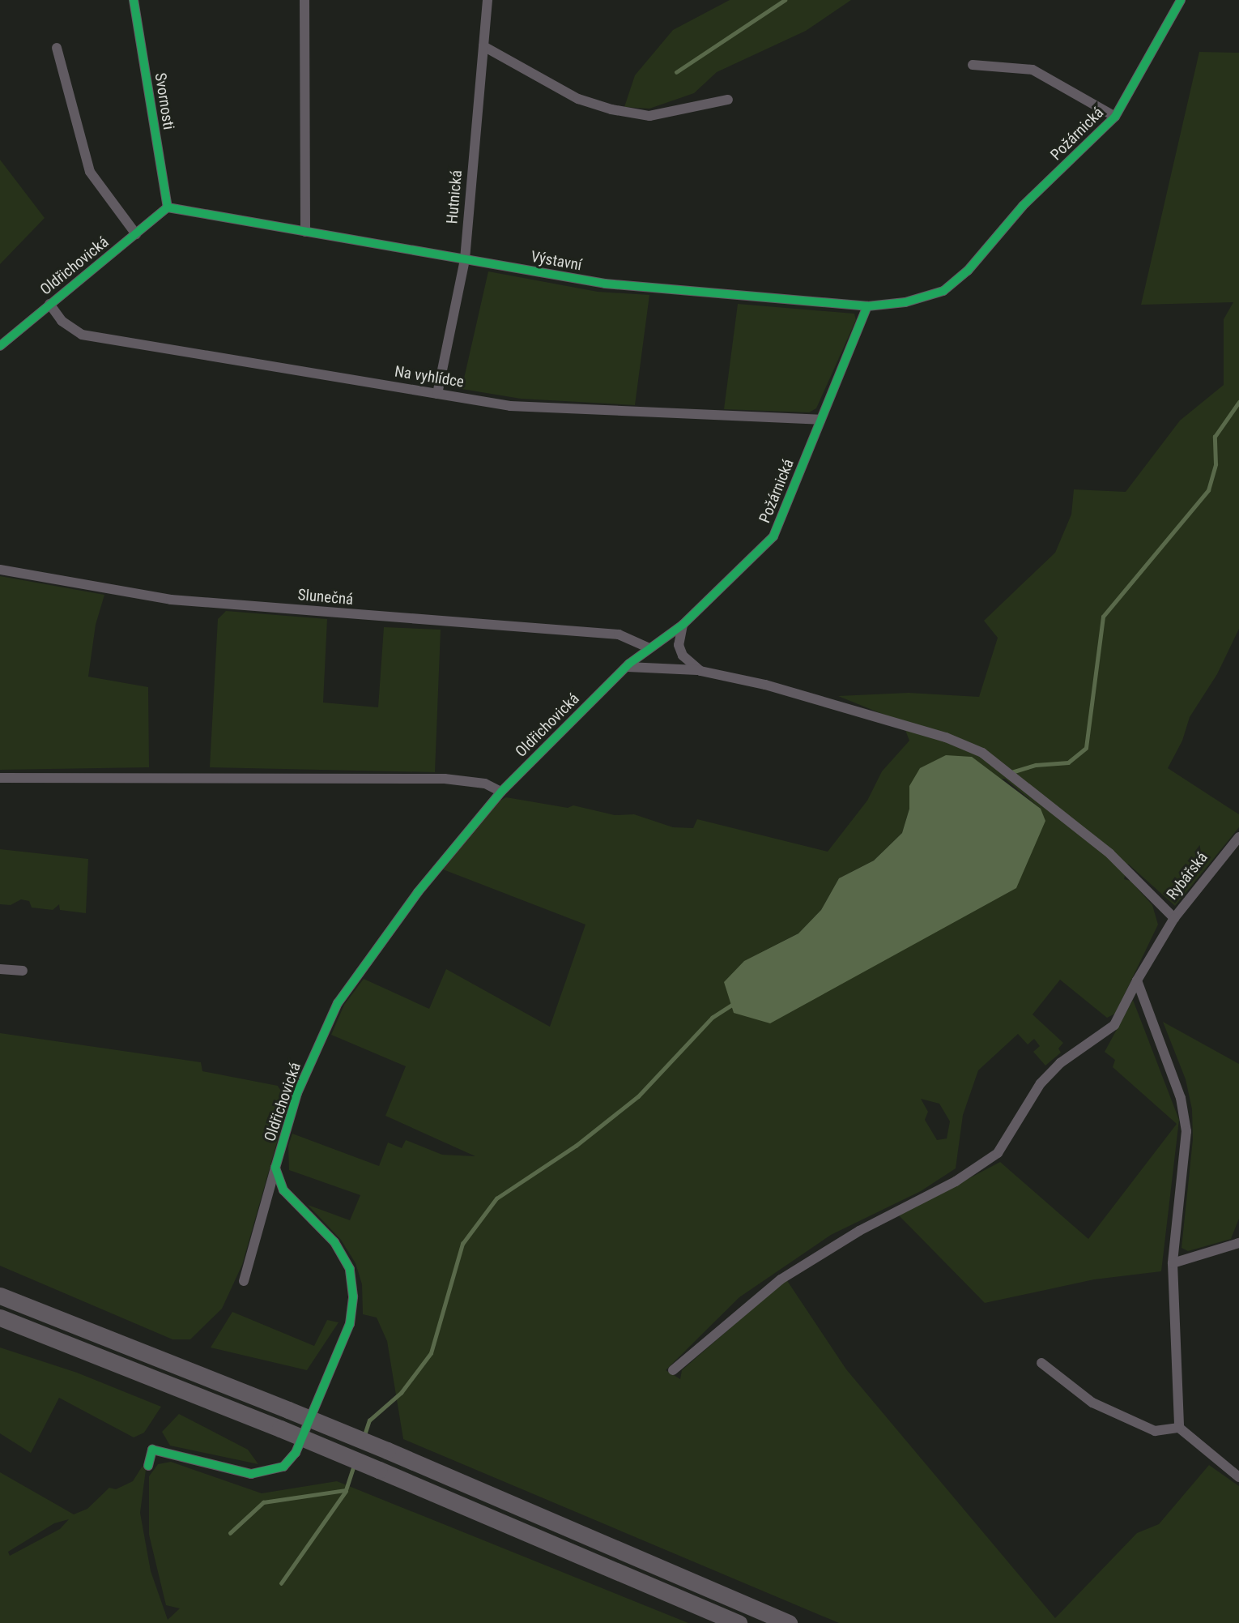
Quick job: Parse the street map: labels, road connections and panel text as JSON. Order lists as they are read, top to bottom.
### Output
{
  "streets": {
    "street": [
      "Svornosti",
      "Požárnická",
      "Hutnická",
      "Výstavní",
      "Oldřichovická",
      "Na vyhlídce",
      "Slunečná",
      "Rybářská"
    ]
  },
  "crossings": [
    ["Svornosti", "Výstavní"],
    ["Svornosti", "Oldřichovická"],
    ["Požárnická", "Výstavní"],
    ["Požárnická", "Oldřichovická"],
    ["Požárnická", "Na vyhlídce"],
    ["Požárnická", "Slunečná"],
    ["Hutnická", "Výstavní"],
    ["Hutnická", "Na vyhlídce"],
    ["Výstavní", "Oldřichovická"],
    ["Oldřichovická", "Na vyhlídce"]
  ]
}
